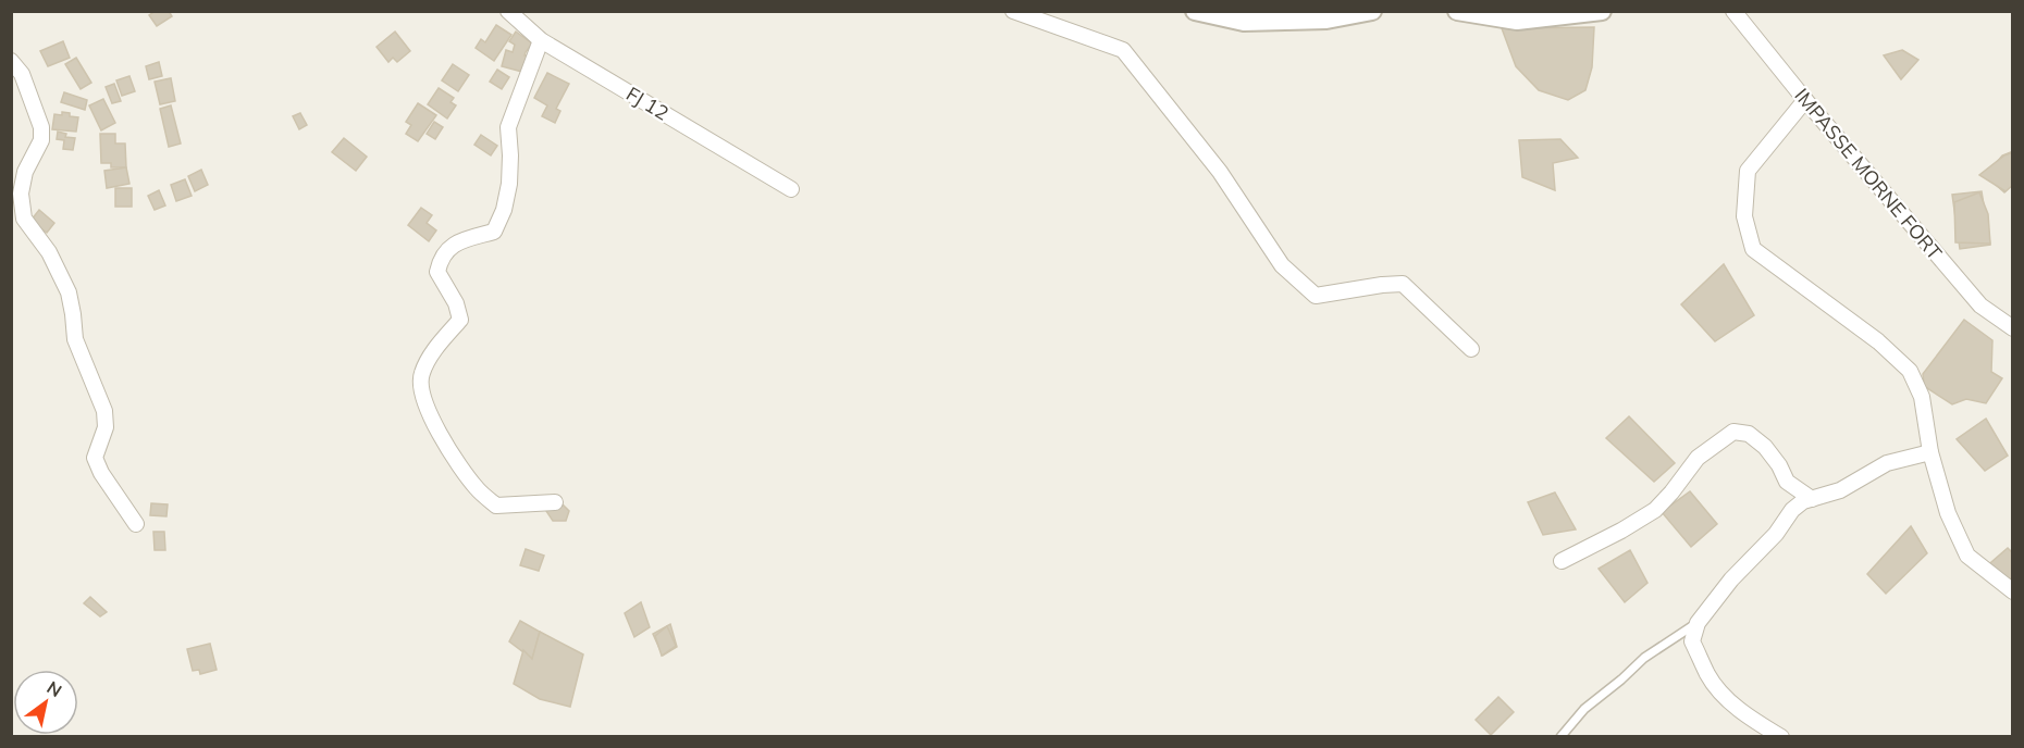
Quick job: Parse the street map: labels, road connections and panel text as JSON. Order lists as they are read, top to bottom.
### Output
{
  "streets": {
    "street": ["FJ 12", "IMPASSE MORNE FORT"]
  },
  "north": "top right"
}
